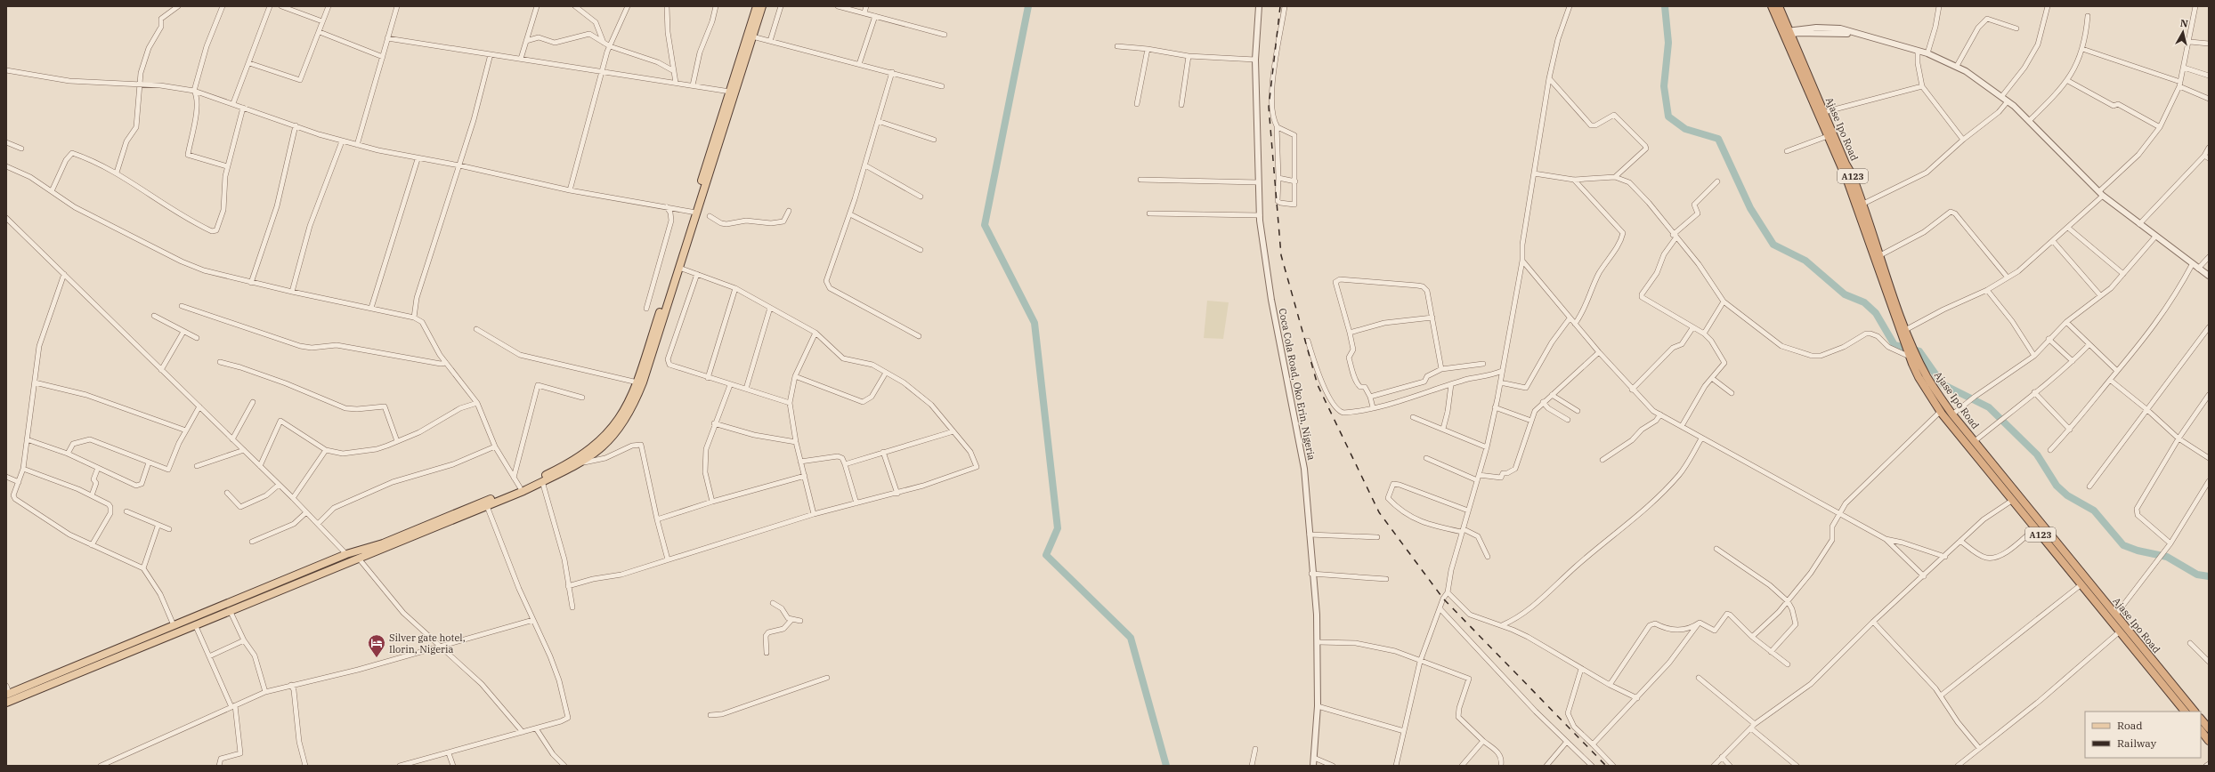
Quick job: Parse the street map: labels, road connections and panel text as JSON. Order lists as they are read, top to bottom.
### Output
{
  "streets": {
    "highway": ["Ajase Ipo Road", "A123"],
    "street": ["Coca Cola Road, Oko Erin, Nigeria"]
  },
  "places": {
    "hotel": ["Silver gate hotel, Ilorin, Nigeria"]
  },
  "legend": ["Road", "Railway"],
  "north": "top"
}
